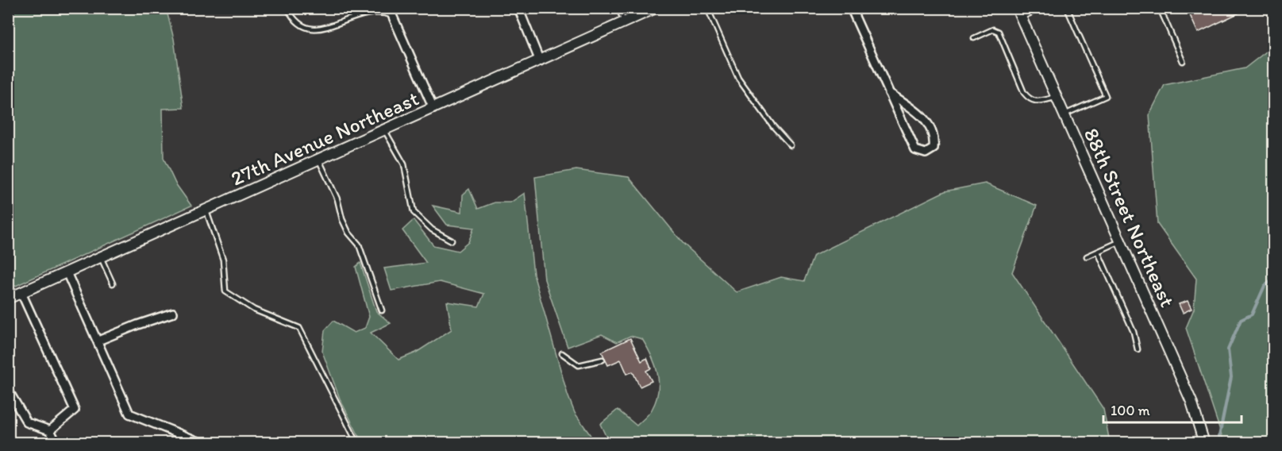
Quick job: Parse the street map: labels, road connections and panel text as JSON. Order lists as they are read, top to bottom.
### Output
{
  "streets": {
    "street": ["27th Avenue Northeast", "88th Street Northeast"]
  },
  "scale_bar": "100 m"
}
